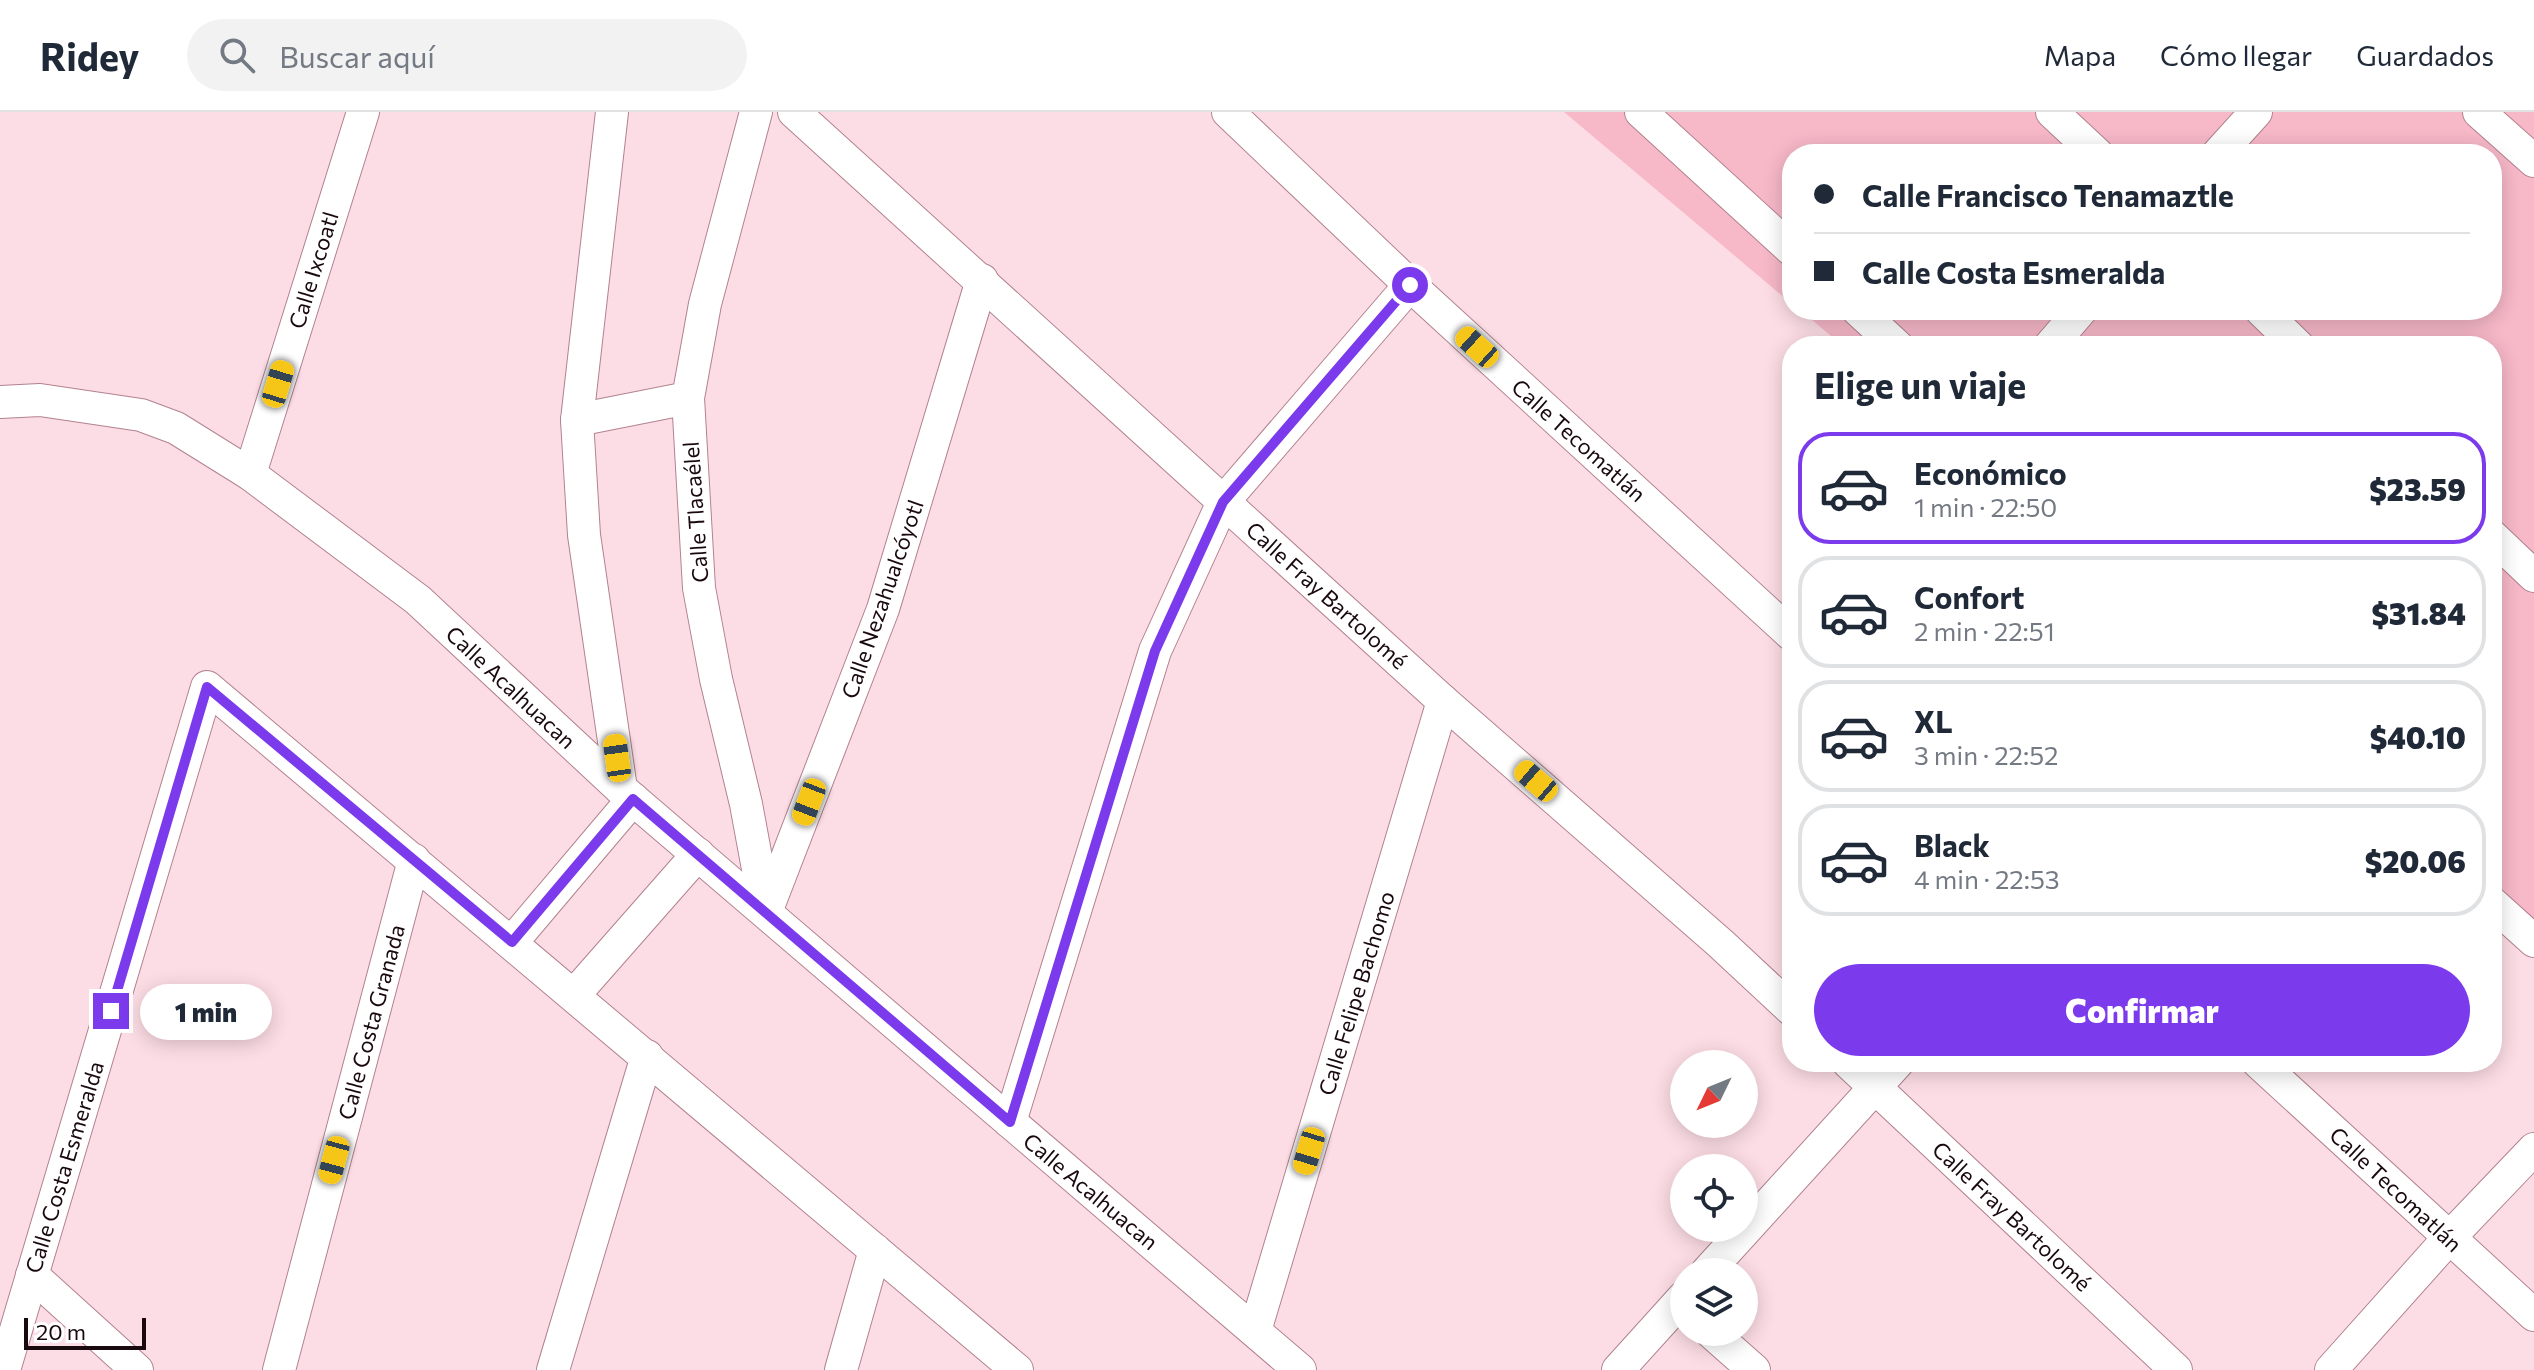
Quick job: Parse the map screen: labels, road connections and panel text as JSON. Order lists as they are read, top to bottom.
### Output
{
  "streets": {
    "street": [
      "Calle Ixcoatl",
      "Calle Tecomatlán",
      "Calle Tlacaélel",
      "Calle Fray Bartolomé",
      "Calle Nezahualcóyotl",
      "Calle Acalhuacan",
      "Calle Felipe Bachomo",
      "Calle Costa Granada",
      "Calle Costa Esmeralda"
    ]
  },
  "crossings": [
    ["Calle Ixcoatl", "Calle Acalhuacan"],
    ["Calle Tlacaélel", "Calle Nezahualcóyotl"],
    ["Calle Tlacaélel", "Calle Acalhuacan"],
    ["Calle Fray Bartolomé", "Calle Nezahualcóyotl"],
    ["Calle Fray Bartolomé", "Calle Felipe Bachomo"],
    ["Calle Nezahualcóyotl", "Calle Acalhuacan"],
    ["Calle Acalhuacan", "Calle Felipe Bachomo"],
    ["Calle Costa Granada", "Calle Costa Esmeralda"]
  ],
  "scale_bar": "20 m",
  "north": "bottom left",
  "page": {
    "header": "Ridey",
    "search": "Buscar aquí",
    "nav": ["Mapa", "Cómo llegar", "Guardados"],
    "banner": ["Calle Francisco Tenamaztle", "Calle Costa Esmeralda"],
    "heading": "Elige un viaje",
    "list": [
      {
        "name": "Económico",
        "note": "1 min · 22:50",
        "value": "$23.59"
      },
      {
        "name": "Confort",
        "note": "2 min · 22:51",
        "value": "$31.84"
      },
      {
        "name": "XL",
        "note": "3 min · 22:52",
        "value": "$40.10"
      },
      {
        "name": "Black",
        "note": "4 min · 22:53",
        "value": "$20.06"
      }
    ],
    "buttons": "Confirmar",
    "bubble": "1 min",
    "scale": "20 m"
  }
}
